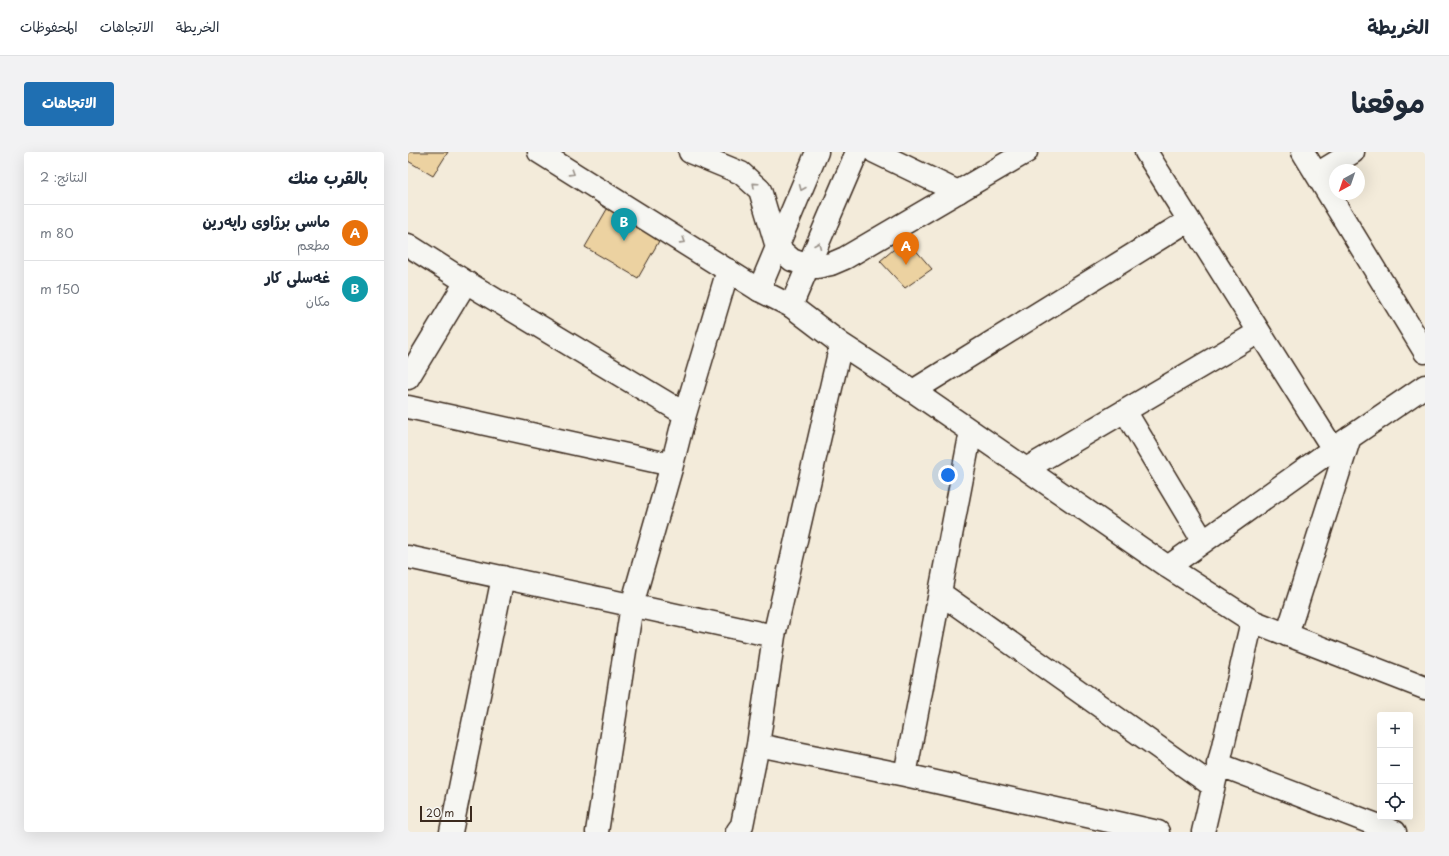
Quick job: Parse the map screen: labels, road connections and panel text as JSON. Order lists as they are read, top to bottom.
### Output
{
  "scale_bar": "20 m",
  "north": "bottom left",
  "page": {
    "header": "الخريطة",
    "nav": ["الخريطة", "الاتجاهات", "المحفوظات"],
    "title": "موقعنا",
    "buttons": "الاتجاهات",
    "heading": ["بالقرب منك", "النتائج: 2"],
    "list": [
      {
        "mark": "A",
        "name": "ماسی برژاوی راپەرین",
        "note": "مطعم",
        "value": "80 m"
      },
      {
        "mark": "B",
        "name": "غەسلی کار",
        "note": "مكان",
        "value": "150 m"
      }
    ],
    "pins": ["B", "A"],
    "map_buttons": ["+", "−"],
    "scale": "20 m"
  }
}
